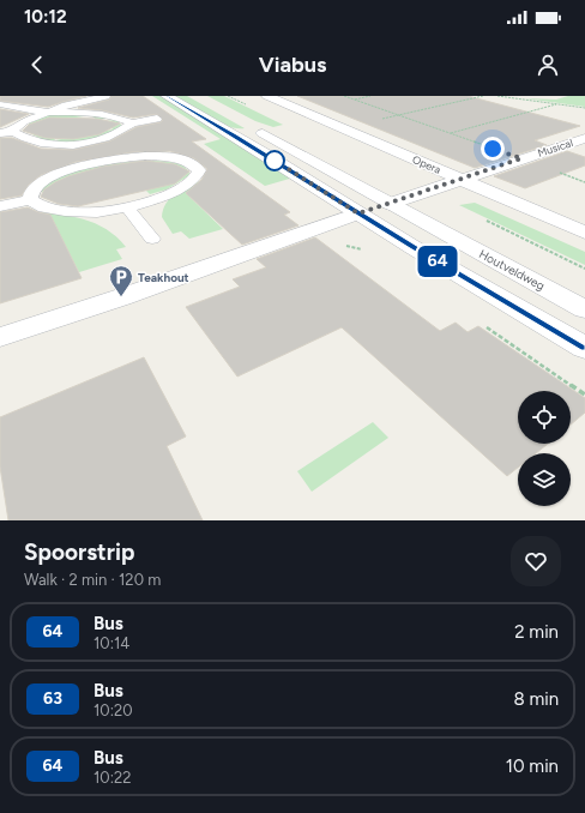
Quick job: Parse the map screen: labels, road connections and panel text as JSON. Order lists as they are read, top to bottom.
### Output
{
  "streets": {
    "street": ["Musical", "Opera", "Houtveldweg"]
  },
  "crossings": [
    ["Musical", "Opera"],
    ["Musical", "Houtveldweg"]
  ],
  "places": {
    "parking": ["Teakhout"]
  },
  "lines": ["bus line 64"],
  "page": {
    "status": "10:12",
    "header": "Viabus",
    "on_map": "64",
    "heading": ["Spoorstrip", "Walk · 2 min · 120 m"],
    "list": [
      {
        "mark": "64",
        "name": "Bus",
        "note": "10:14",
        "value": "2 min"
      },
      {
        "mark": "63",
        "name": "Bus",
        "note": "10:20",
        "value": "8 min"
      },
      {
        "mark": "64",
        "name": "Bus",
        "note": "10:22",
        "value": "10 min"
      }
    ]
  }
}
